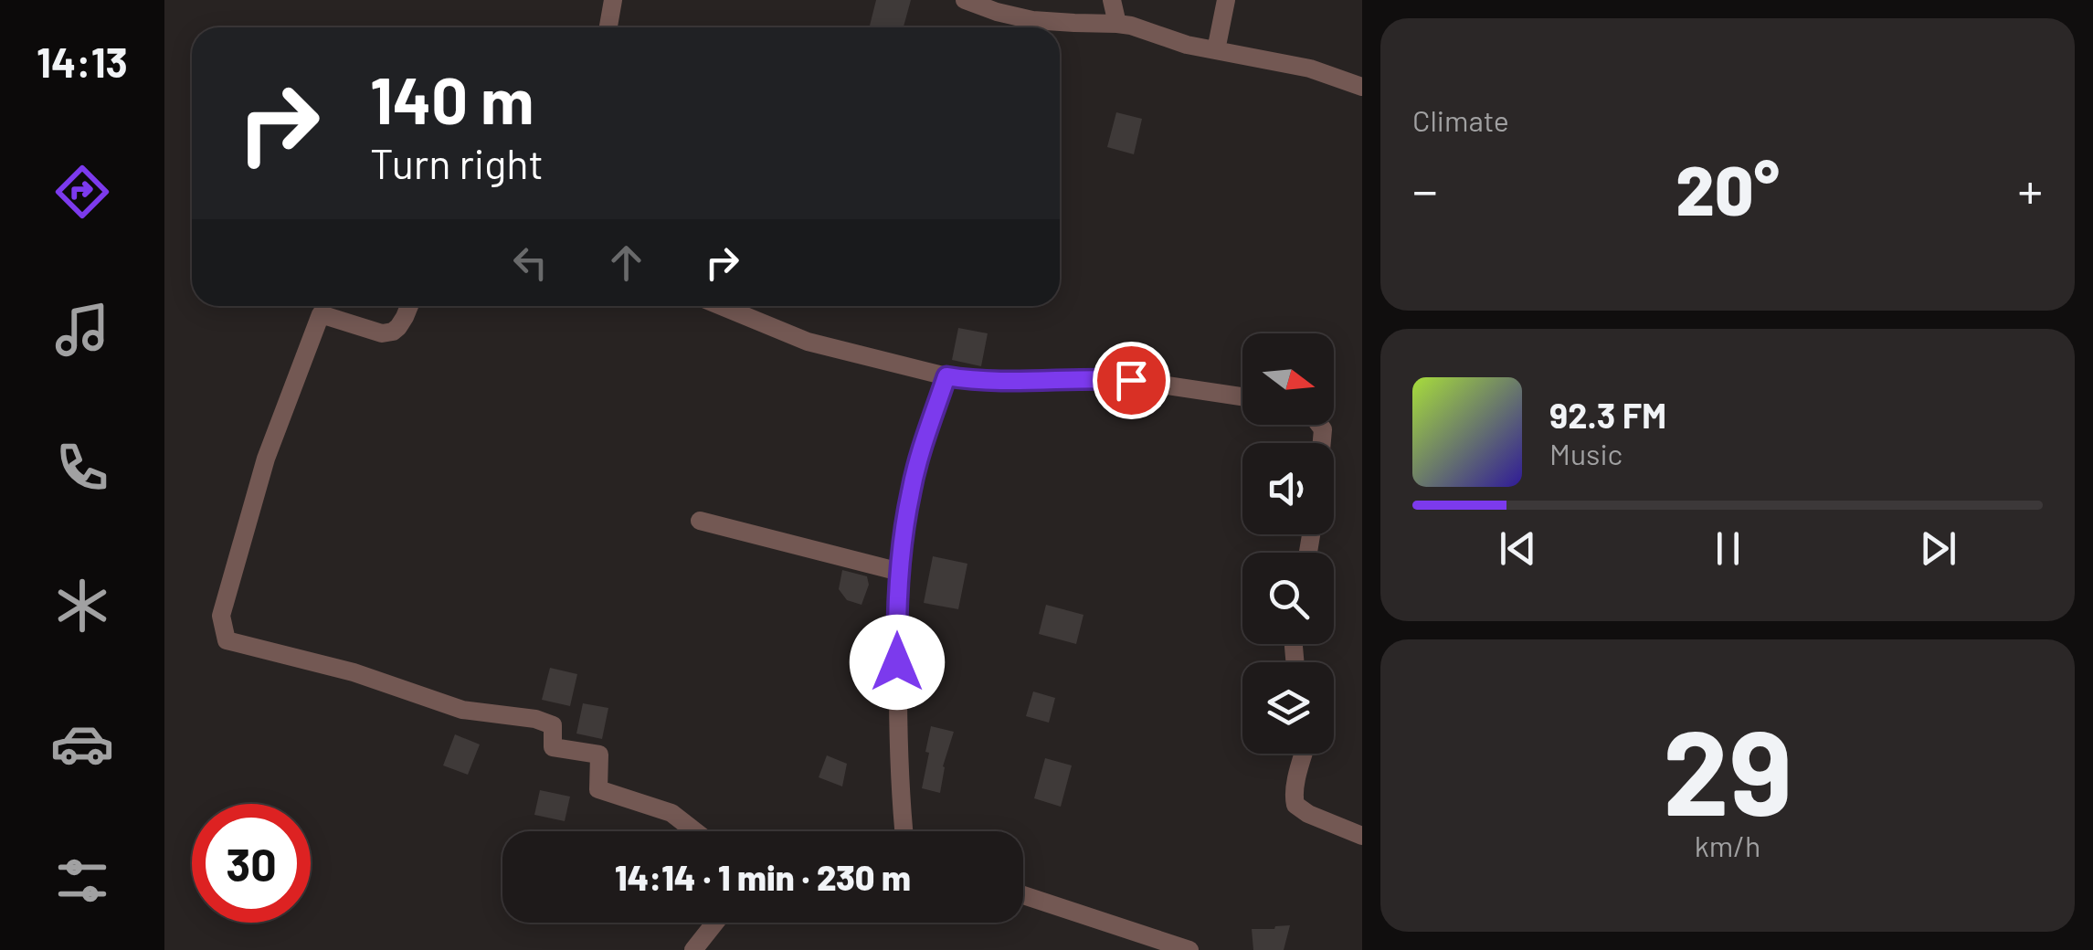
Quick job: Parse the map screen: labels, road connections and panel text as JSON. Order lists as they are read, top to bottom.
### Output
{
  "north": "right",
  "page": {
    "tabs": "14:13",
    "tile": [
      "Climate",
      ["29", "km/h"]
    ],
    "turn": ["140 m", "Turn right"],
    "heat": ["−", "20°", "+"],
    "song": ["92.3 FM", "Music"],
    "limit": "30",
    "trip": "14:14 · 1 min · 230 m"
  }
}
